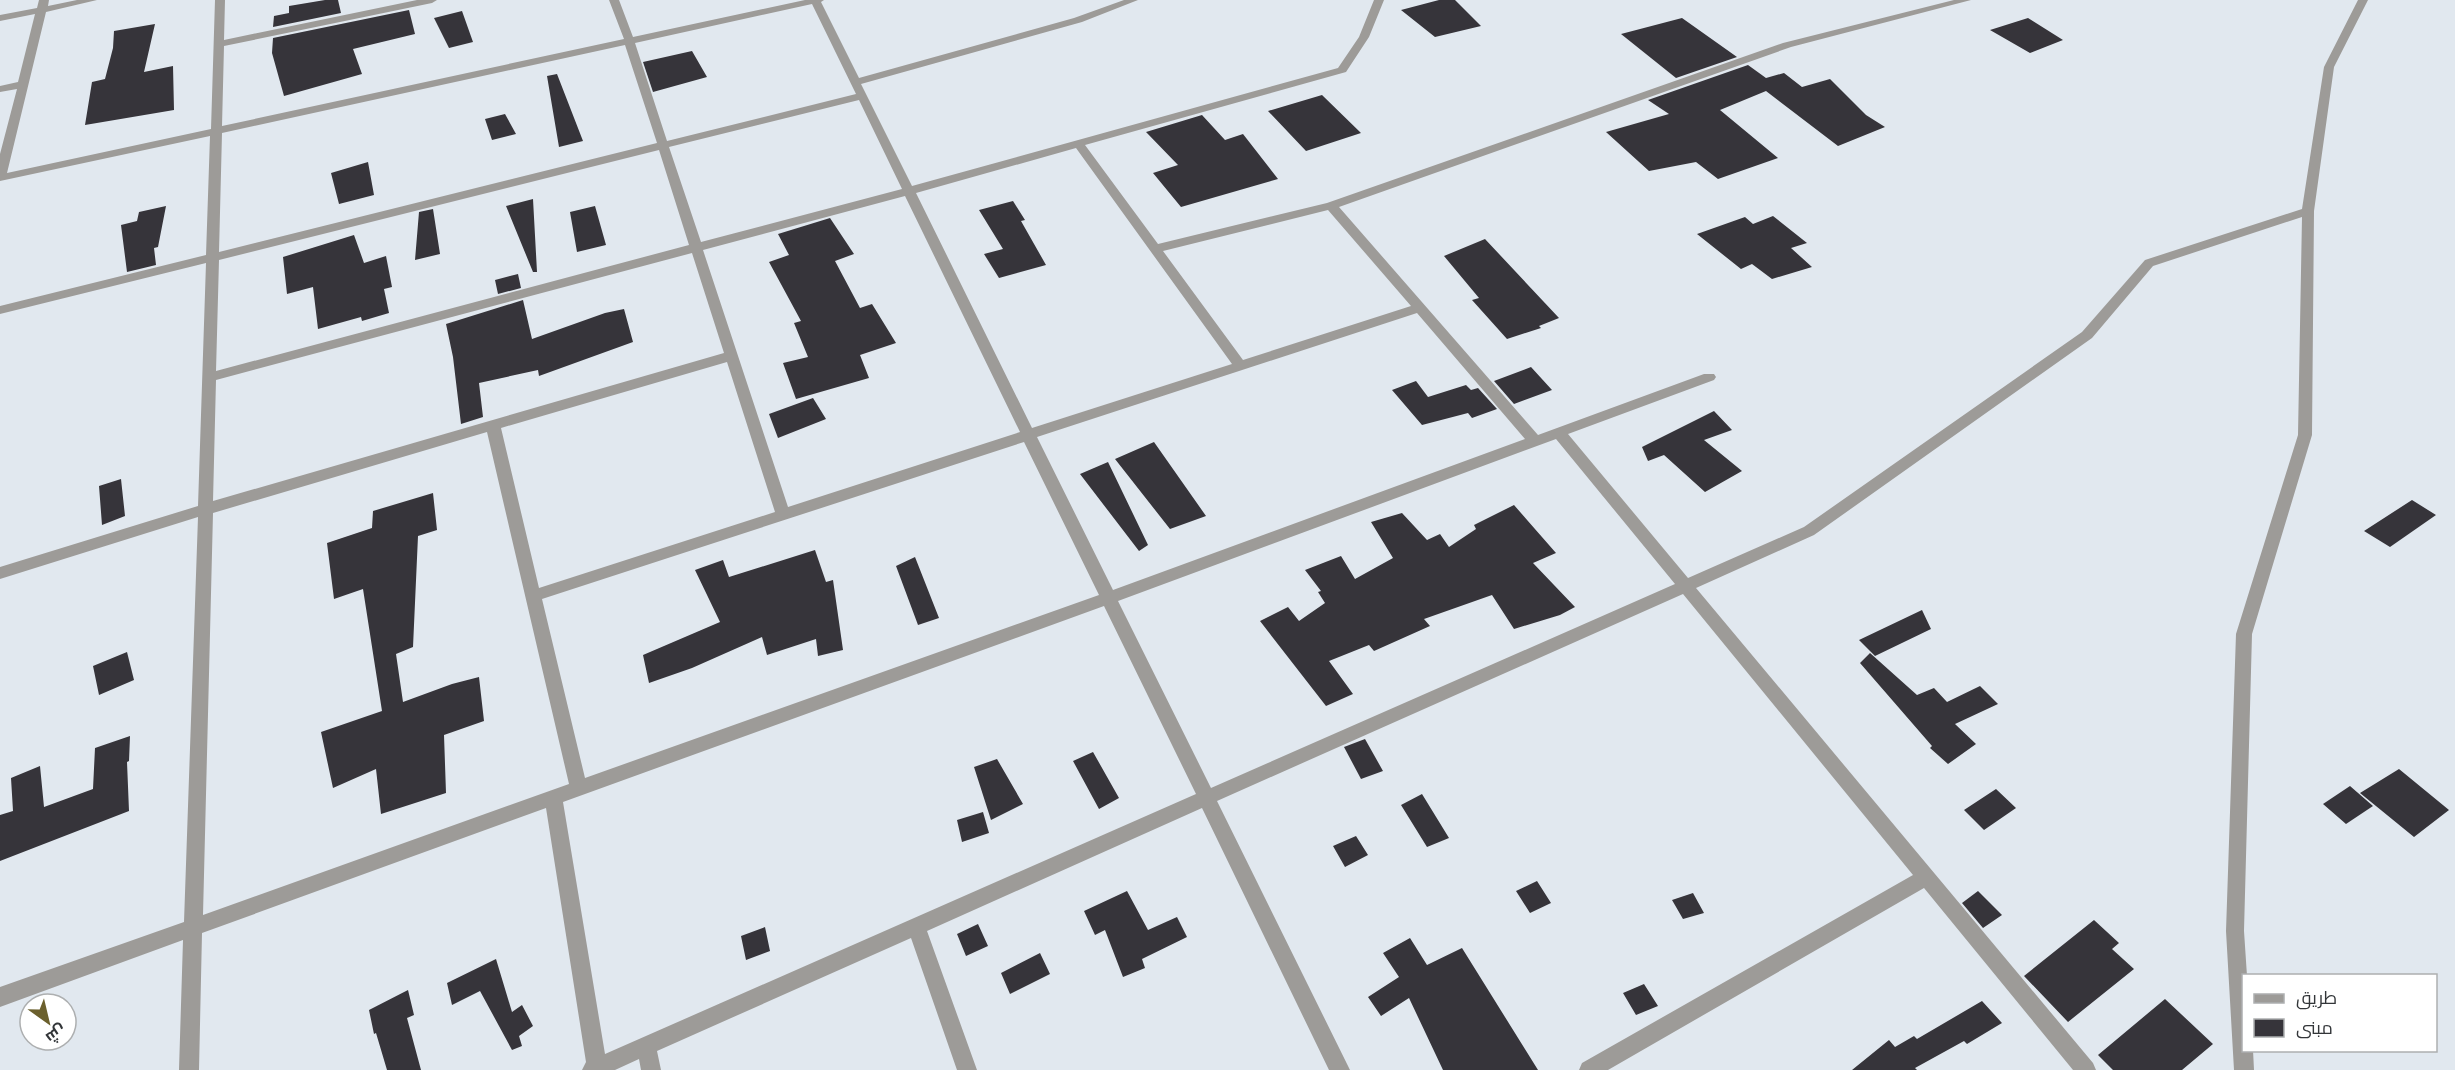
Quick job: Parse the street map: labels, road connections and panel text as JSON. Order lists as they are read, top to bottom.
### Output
{
  "legend": ["طريق", "مبنى"],
  "north": "bottom right"
}
